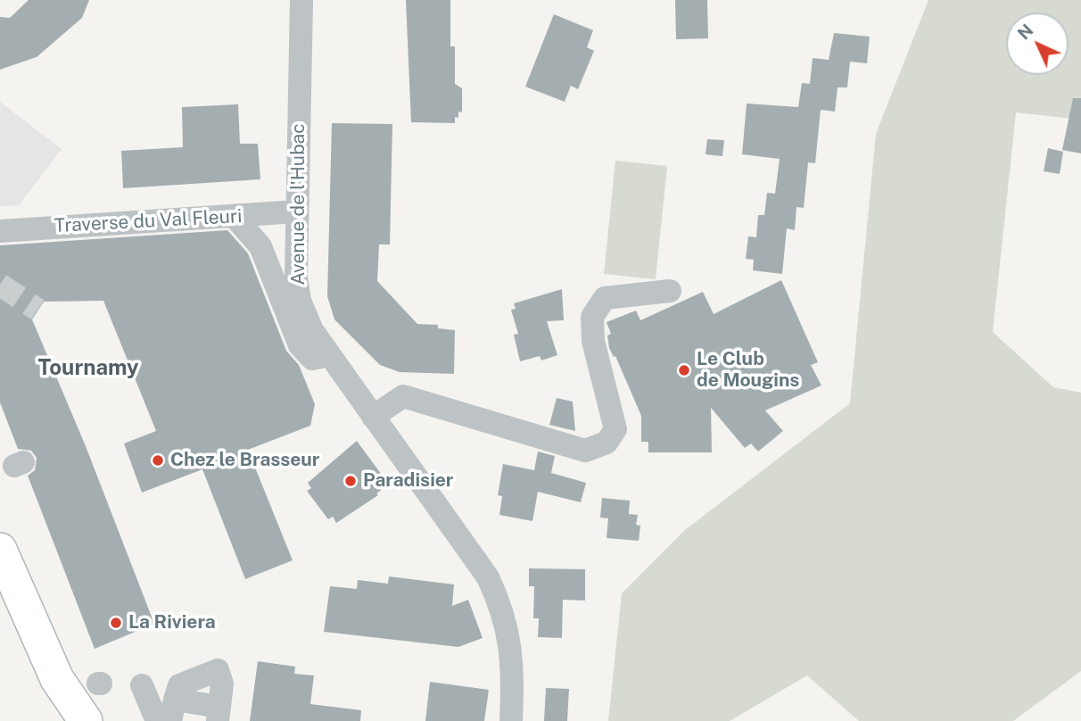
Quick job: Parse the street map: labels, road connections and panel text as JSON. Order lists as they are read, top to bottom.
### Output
{
  "streets": {
    "street": ["Avenue de l'Hubac", "Traverse du Val Fleuri"]
  },
  "crossings": [
    ["Avenue de l'Hubac", "Traverse du Val Fleuri"]
  ],
  "districts": ["Tournamy"],
  "places": [
    "Le Club de Mougins",
    "Chez le Brasseur",
    "Paradisier",
    "La Riviera"
  ],
  "north": "top left"
}
